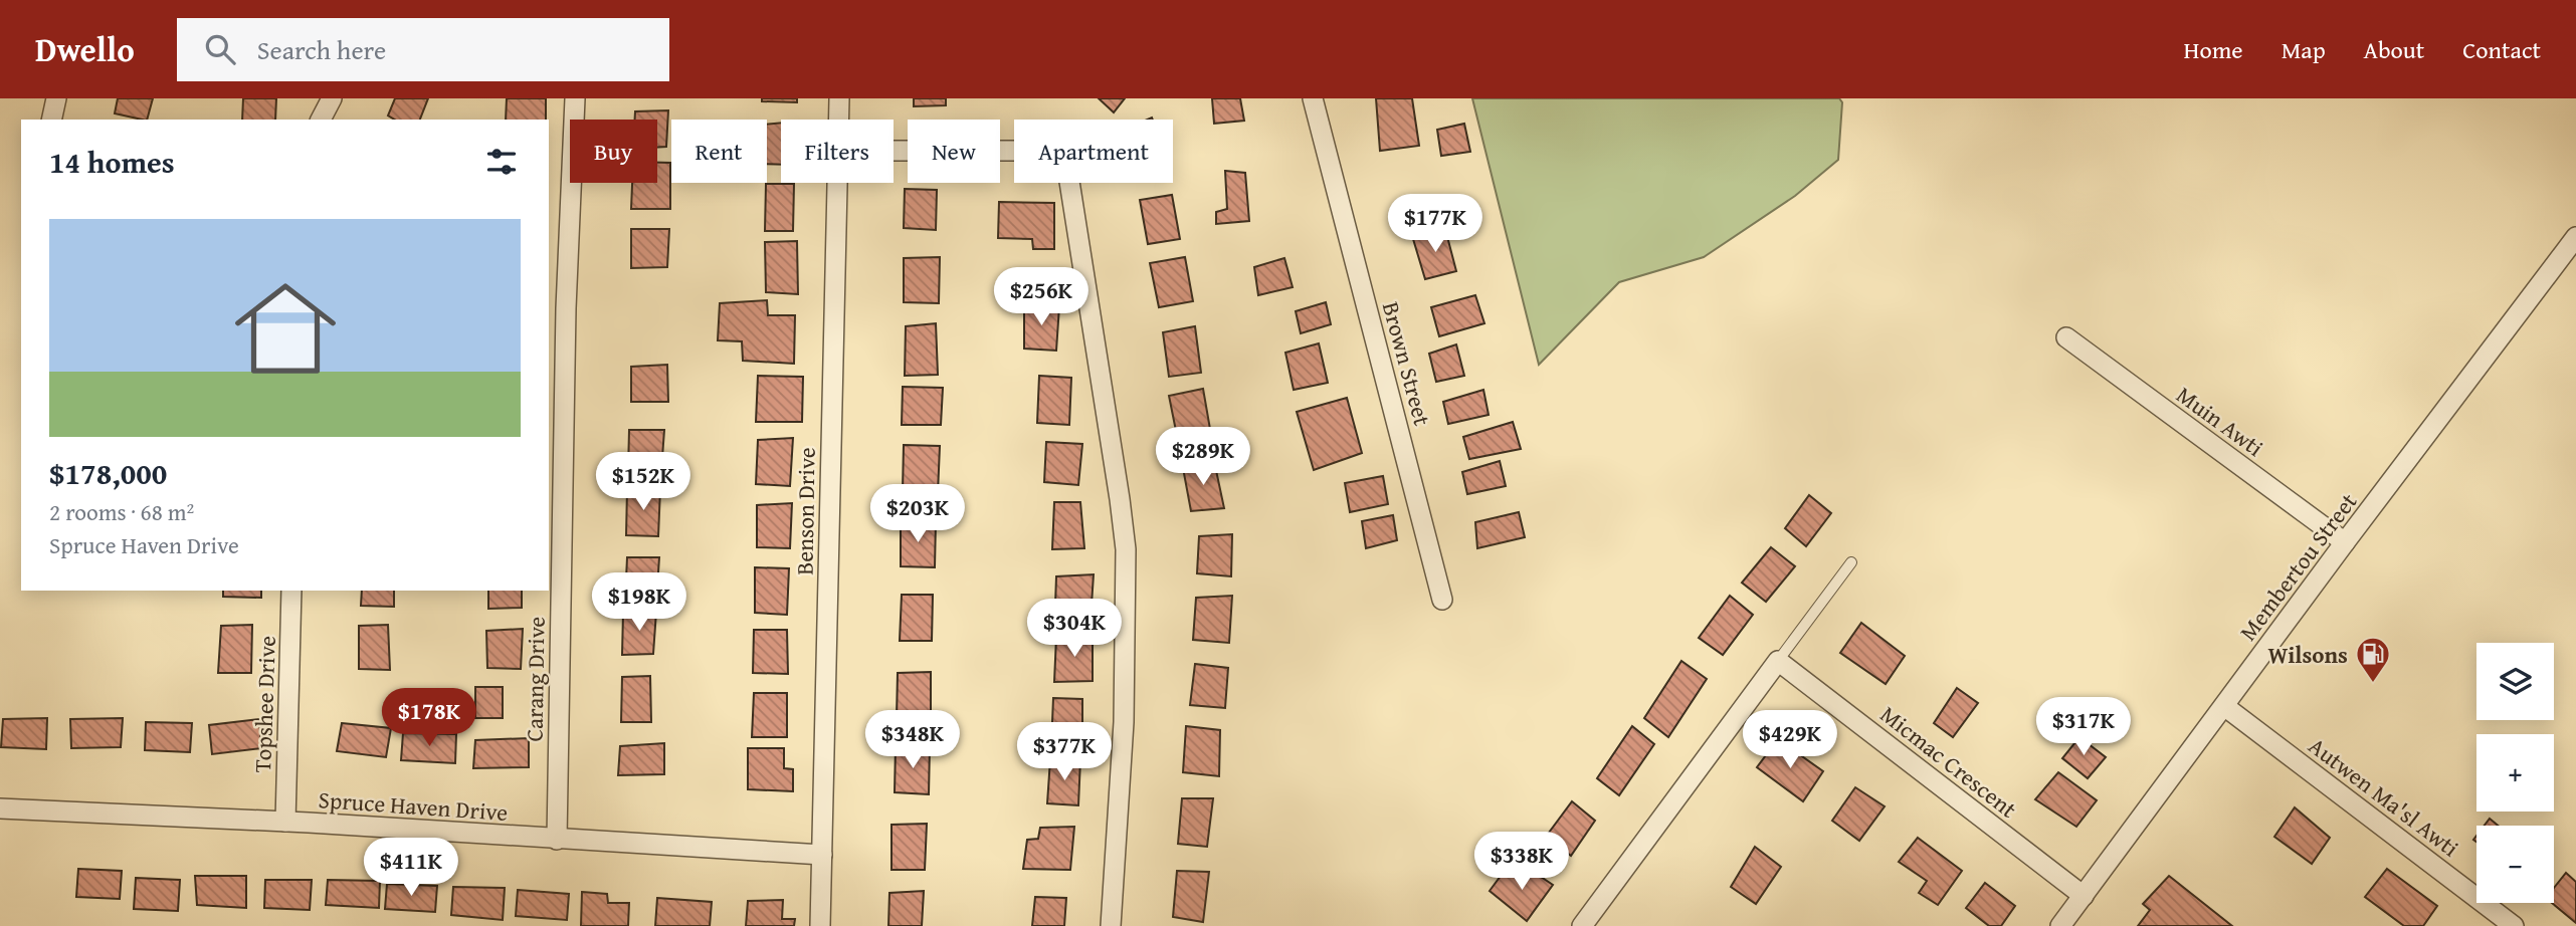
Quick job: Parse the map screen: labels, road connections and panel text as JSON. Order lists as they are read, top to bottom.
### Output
{
  "streets": {
    "street": [
      "Brown Street",
      "Muin Awti",
      "Benson Drive",
      "Membertou Street",
      "Carang Drive",
      "Topshee Drive",
      "Micmac Crescent",
      "Autwen Ma'sl Awti",
      "Spruce Haven Drive"
    ]
  },
  "crossings": [
    ["Muin Awti", "Membertou Street"],
    ["Benson Drive", "Spruce Haven Drive"],
    ["Membertou Street", "Micmac Crescent"],
    ["Membertou Street", "Autwen Ma'sl Awti"],
    ["Carang Drive", "Spruce Haven Drive"],
    ["Topshee Drive", "Spruce Haven Drive"]
  ],
  "places": {
    "fuel station": ["Wilsons"]
  },
  "page": {
    "header": "Dwello",
    "search": "Search here",
    "nav": [
      "Home",
      "Map",
      "About",
      "Contact"
    ],
    "chip": [
      "Buy",
      "Rent",
      "Filters",
      "New",
      "Apartment"
    ],
    "heading": "14 homes",
    "price": [
      "$177K",
      "$256K",
      "$289K",
      "$152K",
      "$203K",
      "$198K",
      "$304K",
      "$178K",
      "$317K",
      "$348K",
      "$429K",
      "$377K",
      "$338K",
      "$411K"
    ],
    "list": [
      {
        "name": "$178,000",
        "note": "2 rooms · 68 m² · Spruce Haven Drive"
      }
    ],
    "map_buttons": ["+", "−"]
  }
}
